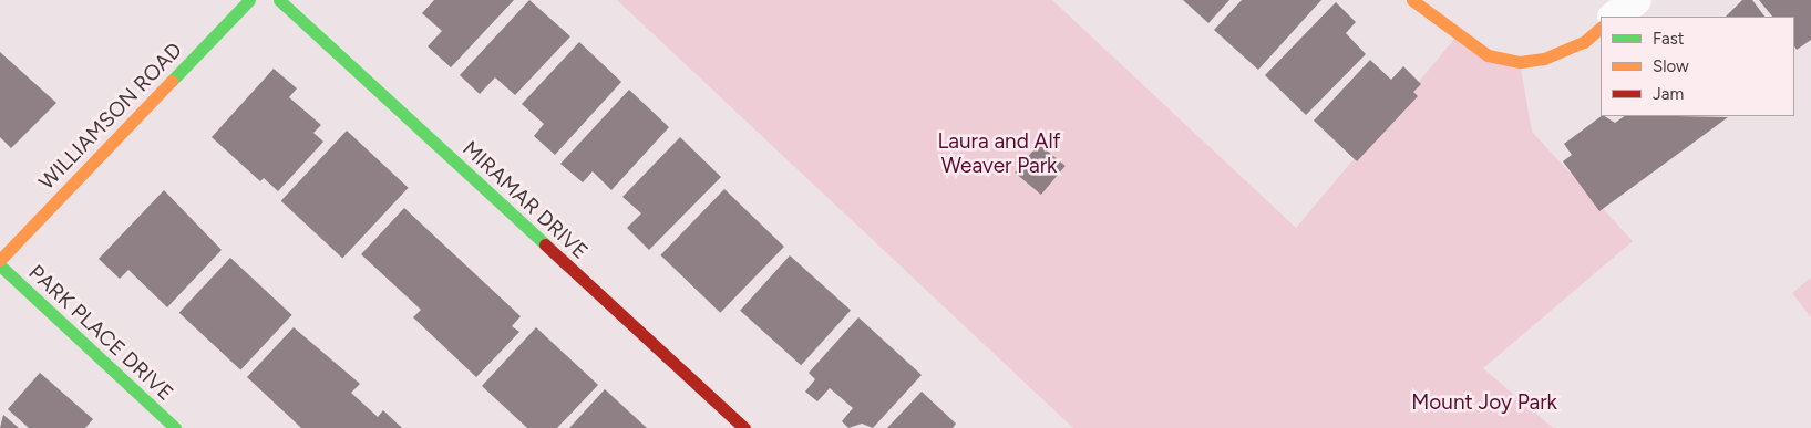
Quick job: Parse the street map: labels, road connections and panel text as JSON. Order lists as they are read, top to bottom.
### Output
{
  "streets": {
    "street": ["WILLIAMSON ROAD", "MIRAMAR DRIVE", "PARK PLACE DRIVE"]
  },
  "parks": ["Laura and Alf Weaver Park", "Mount Joy Park"],
  "legend": ["Fast", "Slow", "Jam"]
}
